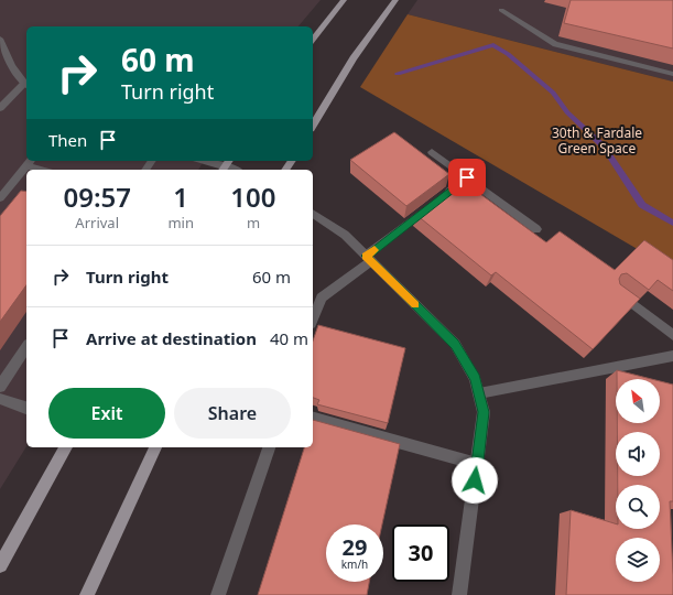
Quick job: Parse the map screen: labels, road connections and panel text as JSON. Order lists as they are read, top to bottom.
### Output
{
  "parks": ["30th & Fardale Green Space"],
  "north": "top left",
  "page": {
    "turn": ["60 m", "Turn right"],
    "then": "Then",
    "eta": [
      "09:57",
      "Arrival",
      "1",
      "min",
      "100",
      "m"
    ],
    "list": [
      {
        "name": "Turn right",
        "value": "60 m"
      },
      {
        "name": "Arrive at destination",
        "value": "40 m"
      }
    ],
    "buttons": ["Exit", "Share"],
    "speed": "29 km/h",
    "limit": "30"
  }
}
